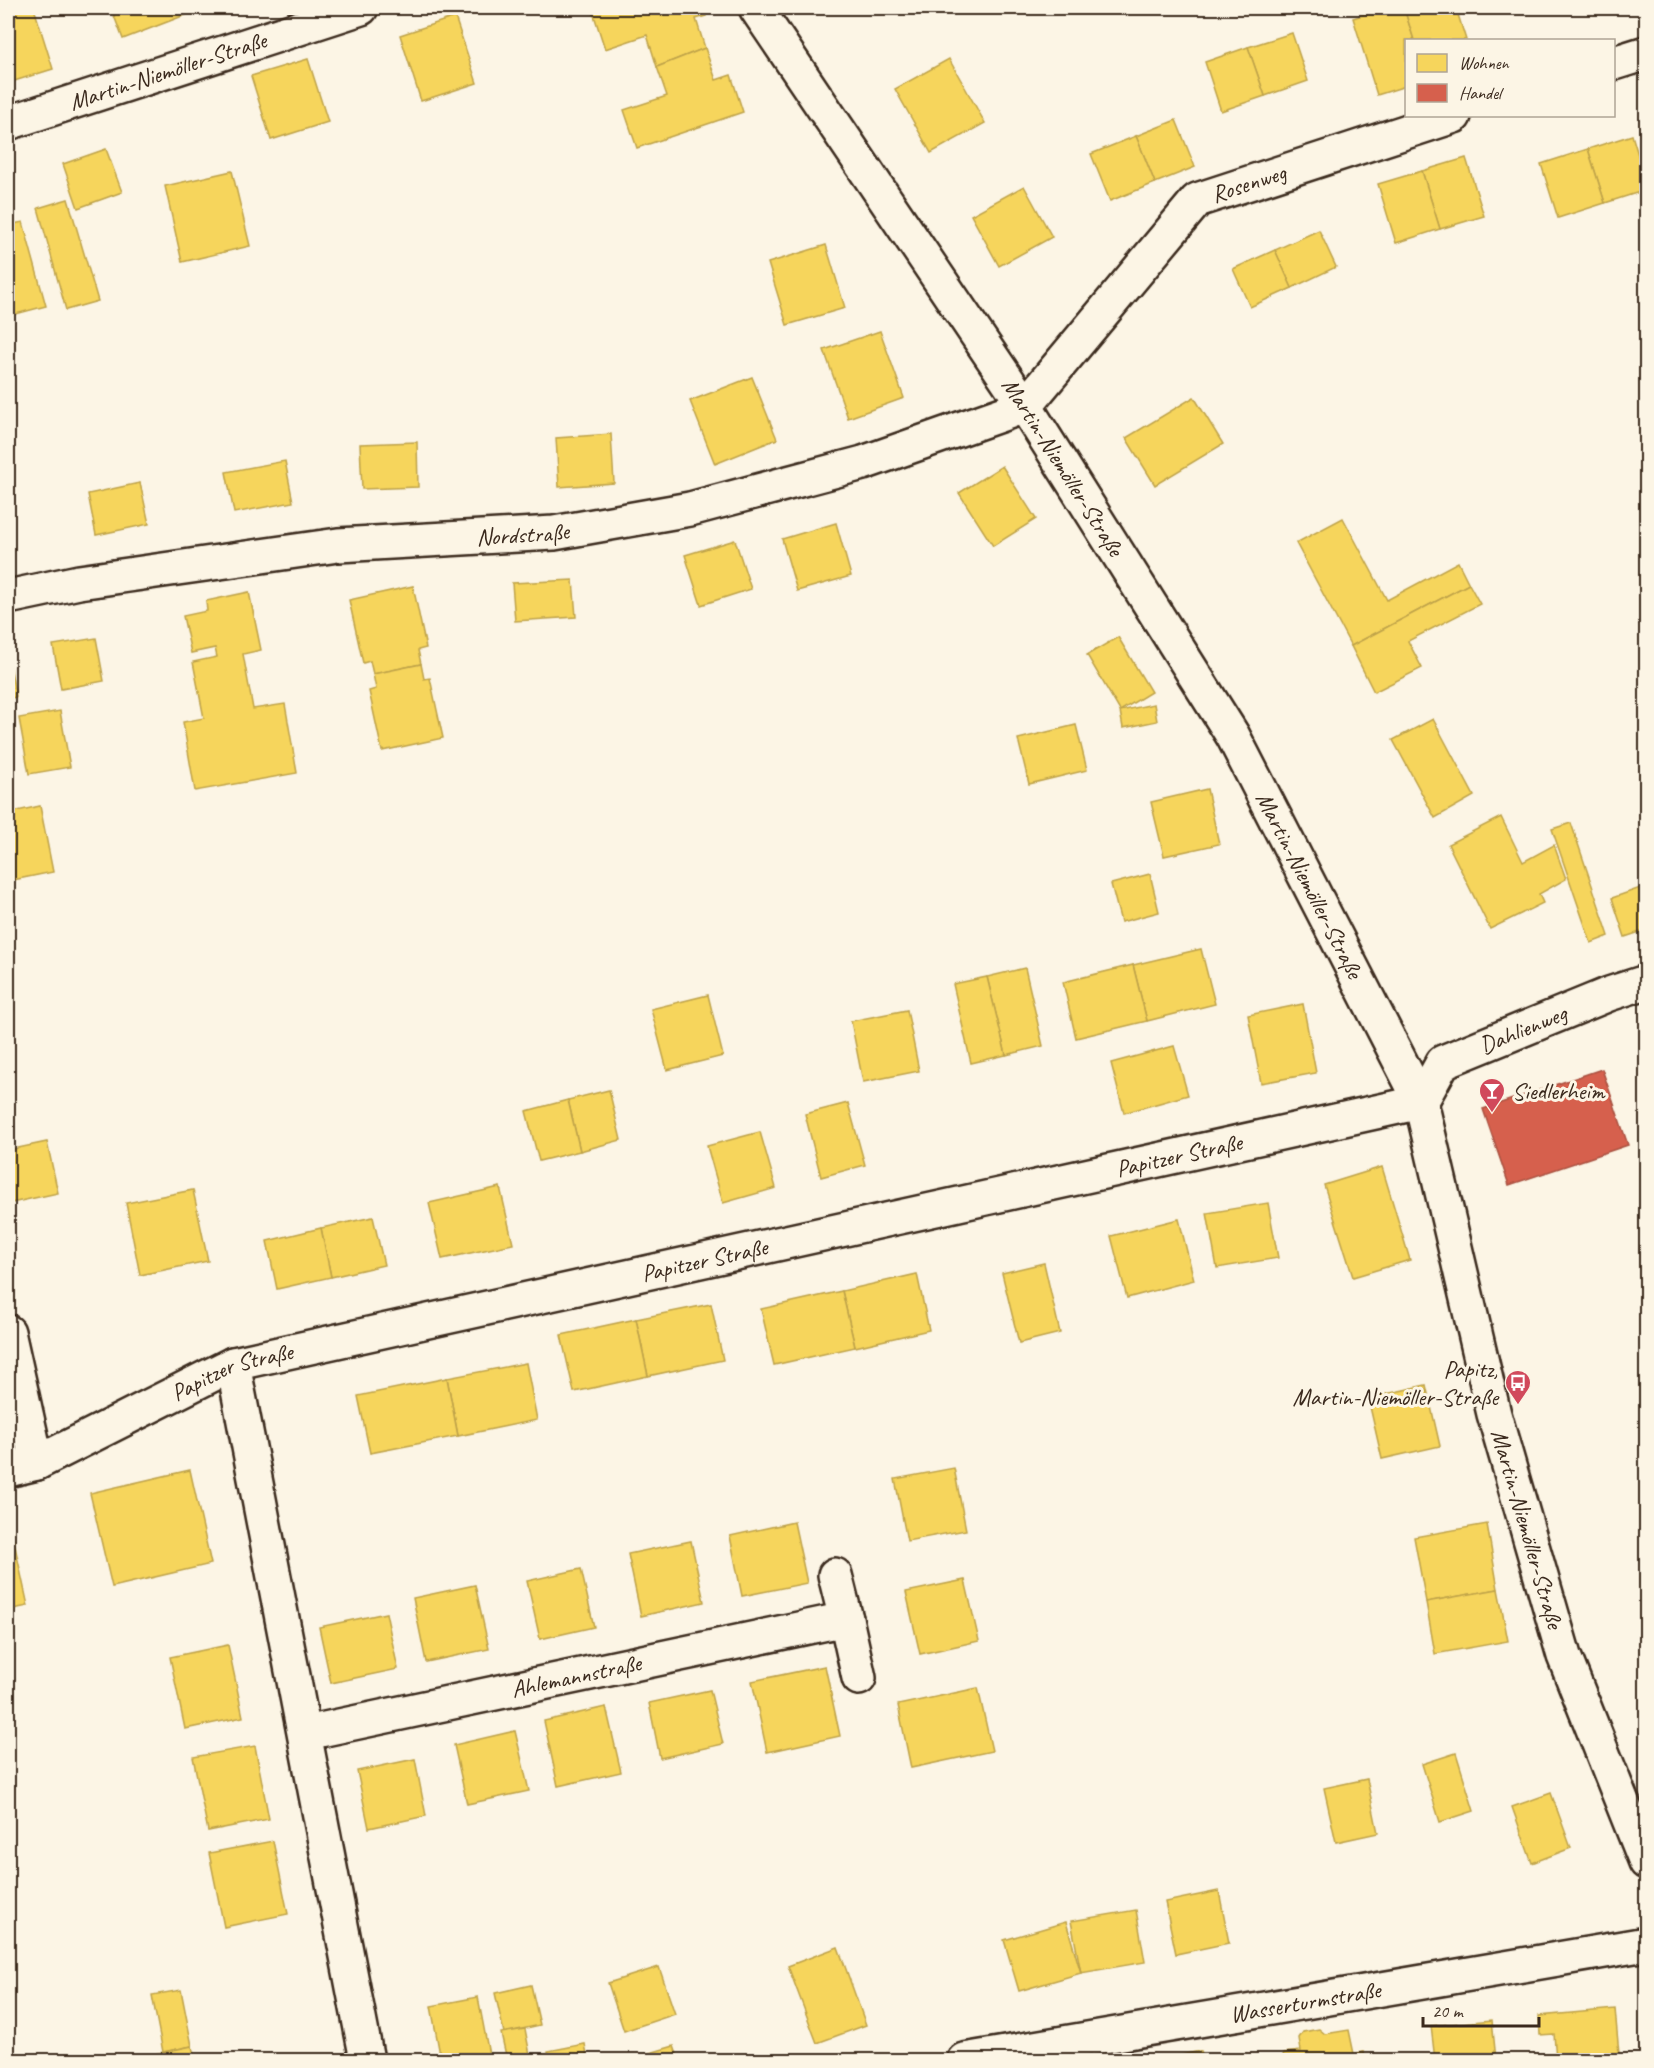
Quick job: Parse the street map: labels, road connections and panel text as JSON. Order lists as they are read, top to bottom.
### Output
{
  "streets": {
    "street": [
      "Martin-Niemöller-Straße",
      "Rosenweg",
      "Nordstraße",
      "Dahlienweg",
      "Papitzer Straße",
      "Ahlemannstraße",
      "Wasserturmstraße"
    ]
  },
  "crossings": [
    ["Martin-Niemöller-Straße", "Rosenweg"],
    ["Martin-Niemöller-Straße", "Nordstraße"],
    ["Martin-Niemöller-Straße", "Dahlienweg"],
    ["Martin-Niemöller-Straße", "Papitzer Straße"],
    ["Rosenweg", "Nordstraße"],
    ["Dahlienweg", "Papitzer Straße"]
  ],
  "places": {
    "bar": ["Siedlerheim"],
    "bus stop": ["Papitz, Martin-Niemöller-Straße"]
  },
  "legend": ["Wohnen", "Handel"],
  "scale_bar": "20 m"
}
